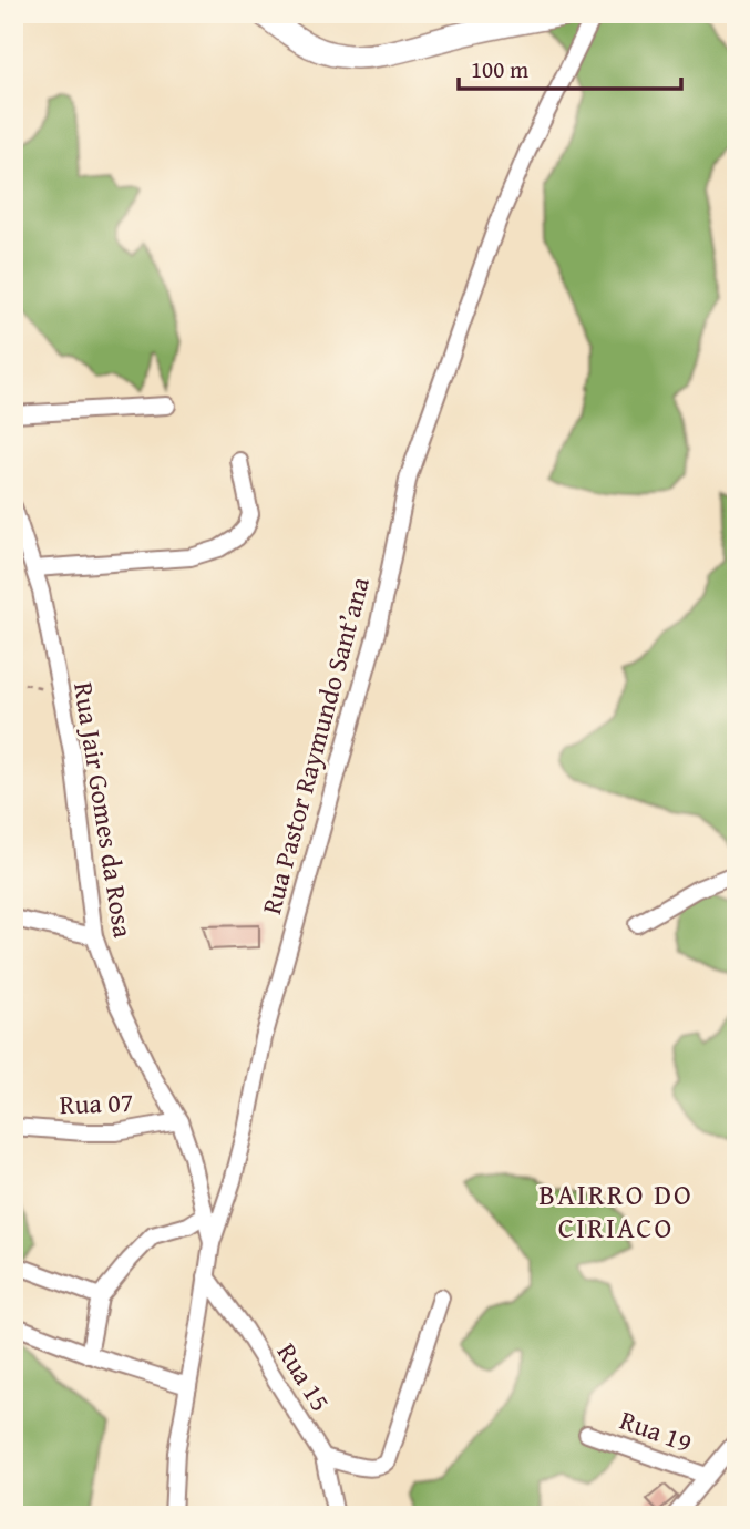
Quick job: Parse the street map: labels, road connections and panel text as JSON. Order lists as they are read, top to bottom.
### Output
{
  "streets": {
    "street": [
      "Rua Pastor Raymundo Sant’ana",
      "Rua Jair Gomes da Rosa",
      "Rua 07",
      "Rua 15",
      "Rua 19"
    ]
  },
  "crossings": [
    ["Rua Pastor Raymundo Sant’ana", "Rua Jair Gomes da Rosa"],
    ["Rua Pastor Raymundo Sant’ana", "Rua 15"],
    ["Rua Jair Gomes da Rosa", "Rua 07"]
  ],
  "districts": ["BAIRRO DO CIRIACO"],
  "scale_bar": "100 m"
}
